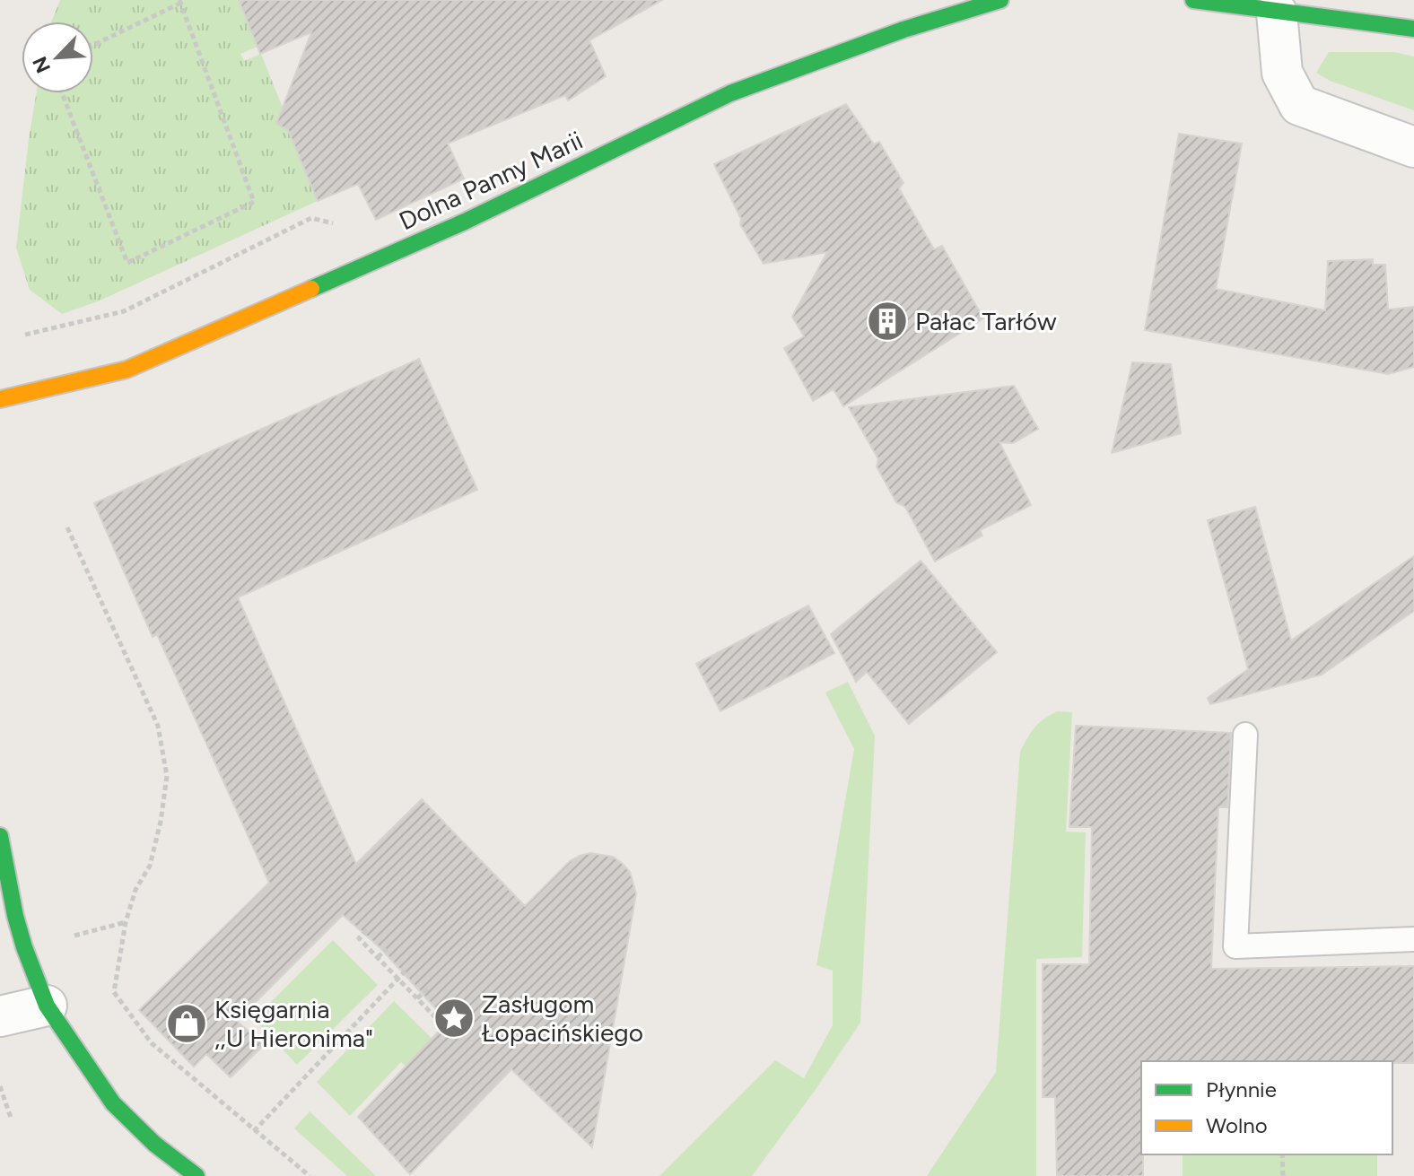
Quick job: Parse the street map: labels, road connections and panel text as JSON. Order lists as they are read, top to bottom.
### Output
{
  "streets": {
    "street": ["Dolna Panny Marii"]
  },
  "places": {
    "building": ["Pałac Tarłów"],
    "place": ["Zasługom Łopacińskiego"],
    "shop": ["Księgarnia ,,U Hieronima\""]
  },
  "legend": ["Płynnie", "Wolno"],
  "north": "bottom left"
}
